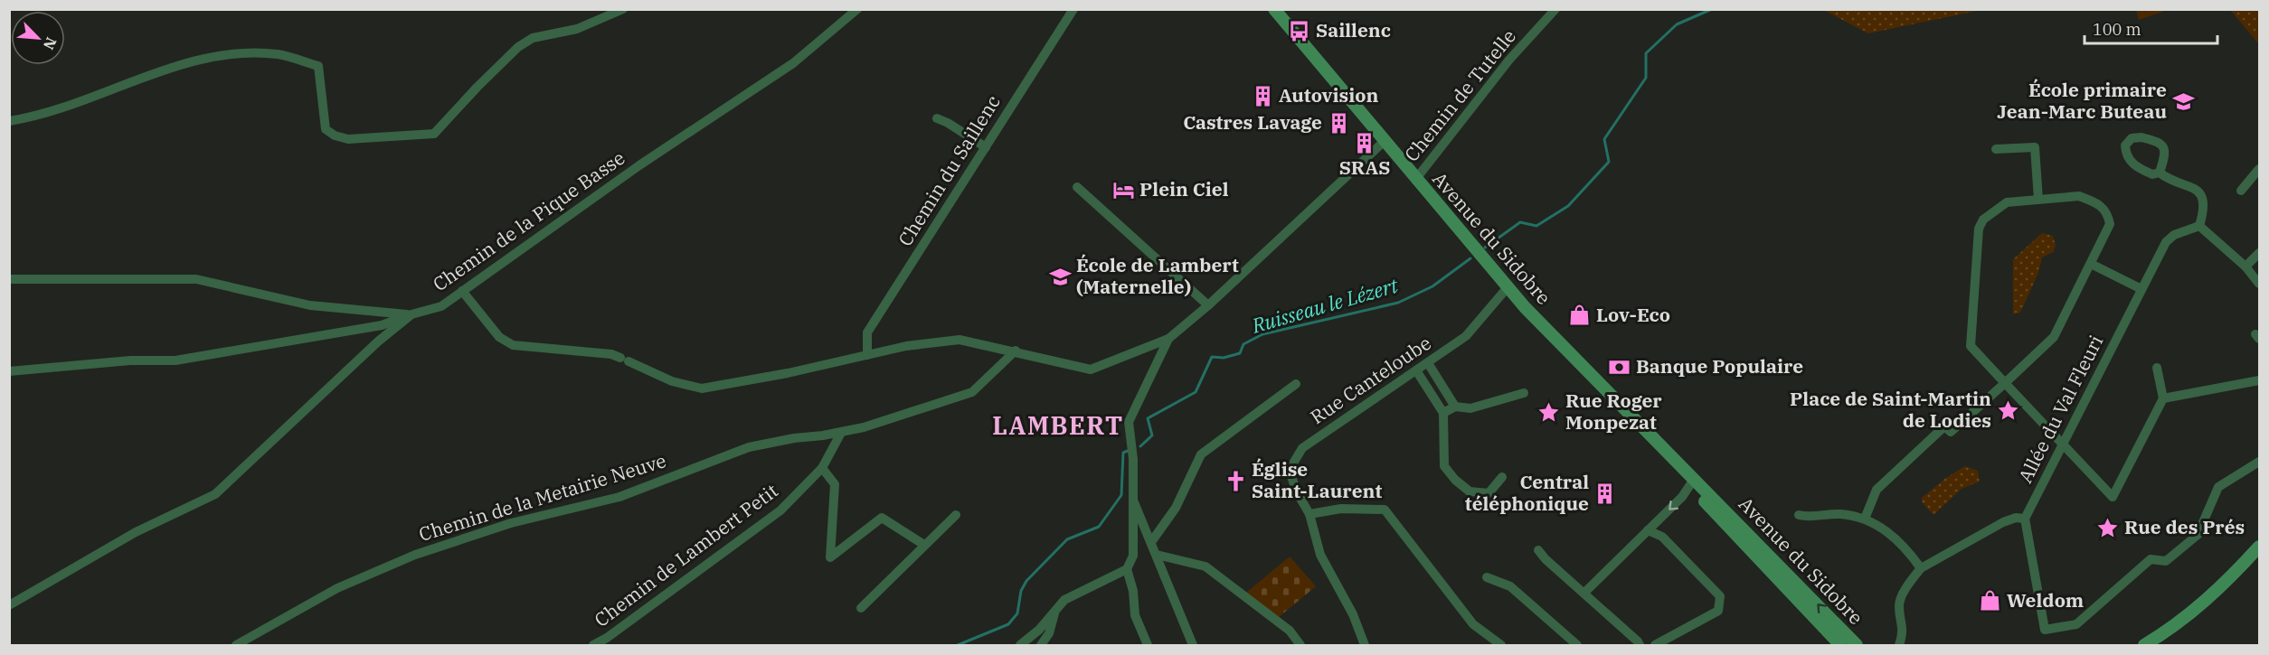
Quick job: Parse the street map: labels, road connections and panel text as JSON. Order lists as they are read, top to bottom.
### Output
{
  "streets": {
    "main road": ["Avenue du Sidobre"],
    "street": [
      "Chemin de Tutelle",
      "Chemin du Saillenc",
      "Chemin de la Pique Basse",
      "Rue Canteloube",
      "Allée du Val Fleuri",
      "Chemin de la Metairie Neuve",
      "Chemin de Lambert Petit"
    ]
  },
  "crossings": [
    ["Chemin de Tutelle", "Avenue du Sidobre"],
    ["Avenue du Sidobre", "Rue Canteloube"],
    ["Chemin de la Metairie Neuve", "Chemin de Lambert Petit"]
  ],
  "districts": ["LAMBERT"],
  "water": ["Ruisseau le Lézert"],
  "places": {
    "bus stop": ["Saillenc"],
    "building": [
      "Autovision",
      "Castres Lavage",
      "SRAS",
      "Central téléphonique"
    ],
    "school or university": ["École primaire Jean-Marc Buteau", "École de Lambert (Maternelle)"],
    "hotel": ["Plein Ciel"],
    "shop": ["Lov-Eco", "Weldom"],
    "bank": ["Banque Populaire"],
    "place": ["Place de Saint-Martin de Lodies", "Rue Roger Monpezat", "Rue des Prés"],
    "church": ["Église Saint-Laurent"]
  },
  "scale_bar": "100 m",
  "north": "bottom right"
}
